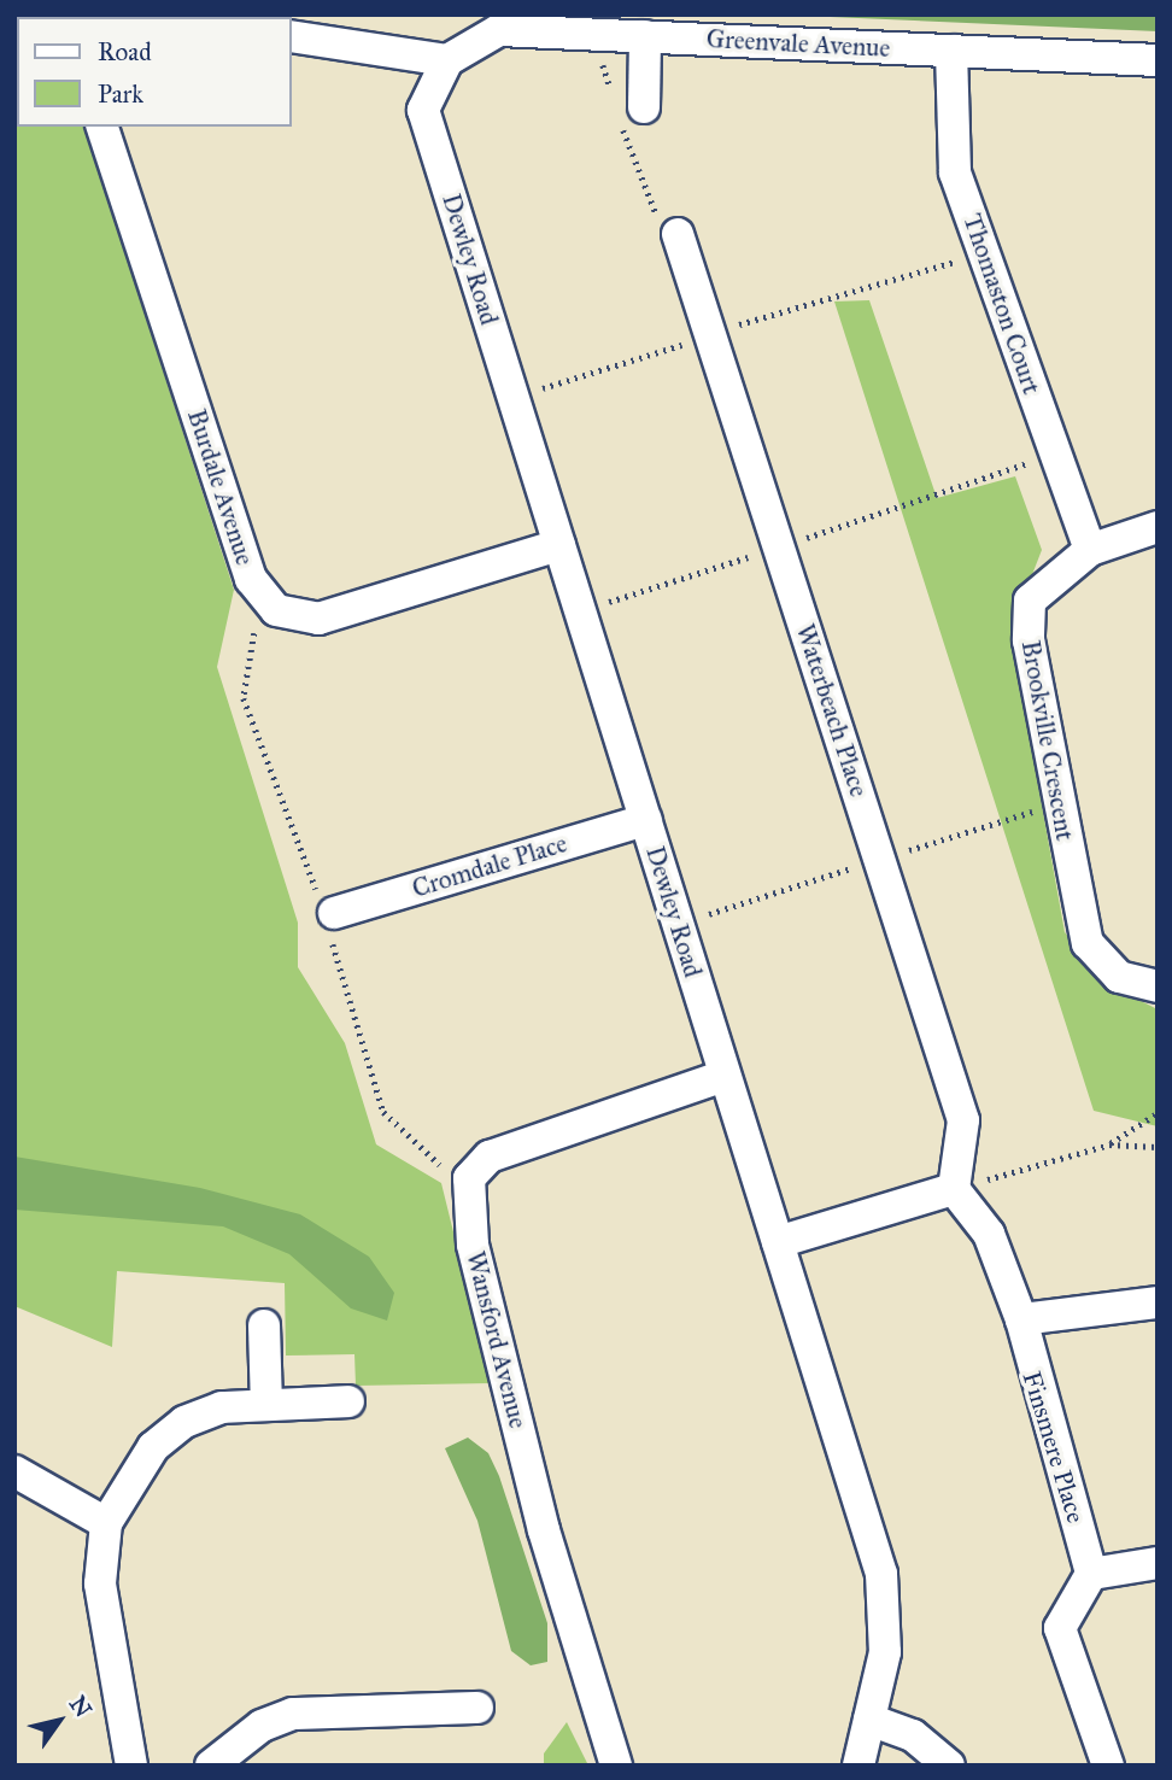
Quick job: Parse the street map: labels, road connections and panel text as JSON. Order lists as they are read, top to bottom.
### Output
{
  "streets": {
    "street": [
      "Greenvale Avenue",
      "Dewley Road",
      "Thomaston Court",
      "Burdale Avenue",
      "Waterbeach Place",
      "Brookville Crescent",
      "Cromdale Place",
      "Wansford Avenue",
      "Finsmere Place"
    ]
  },
  "crossings": [
    ["Greenvale Avenue", "Dewley Road"],
    ["Greenvale Avenue", "Thomaston Court"],
    ["Dewley Road", "Burdale Avenue"],
    ["Dewley Road", "Cromdale Place"],
    ["Dewley Road", "Wansford Avenue"],
    ["Thomaston Court", "Brookville Crescent"],
    ["Waterbeach Place", "Finsmere Place"]
  ],
  "legend": ["Road", "Park"],
  "north": "top right"
}
